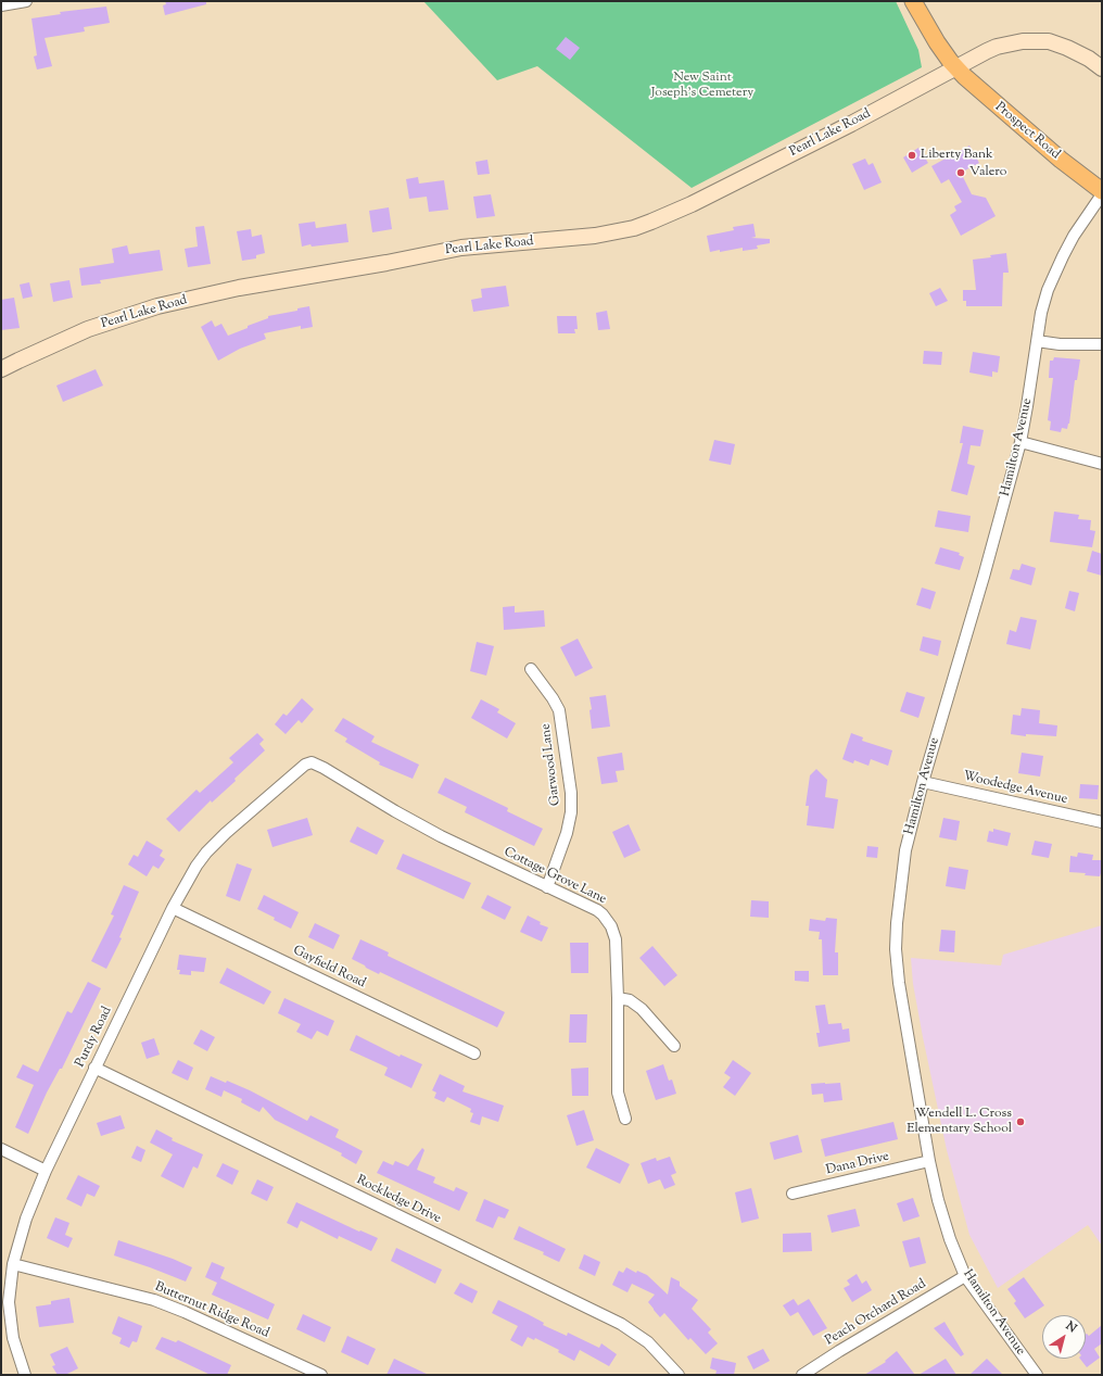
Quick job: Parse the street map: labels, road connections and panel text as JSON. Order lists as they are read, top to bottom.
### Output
{
  "streets": {
    "main road": ["Prospect Road", "Pearl Lake Road"],
    "street": [
      "Hamilton Avenue",
      "Garwood Lane",
      "Woodedge Avenue",
      "Cottage Grove Lane",
      "Gayfield Road",
      "Purdy Road",
      "Dana Drive",
      "Rockledge Drive",
      "Butternut Ridge Road",
      "Peach Orchard Road"
    ]
  },
  "crossings": [
    ["Prospect Road", "Pearl Lake Road"],
    ["Prospect Road", "Hamilton Avenue"],
    ["Hamilton Avenue", "Woodedge Avenue"],
    ["Hamilton Avenue", "Dana Drive"],
    ["Hamilton Avenue", "Peach Orchard Road"],
    ["Garwood Lane", "Cottage Grove Lane"],
    ["Cottage Grove Lane", "Purdy Road"],
    ["Gayfield Road", "Purdy Road"],
    ["Purdy Road", "Rockledge Drive"],
    ["Purdy Road", "Butternut Ridge Road"]
  ],
  "parks": ["New Saint Joseph's Cemetery"],
  "places": ["Liberty Bank", "Valero", "Wendell L. Cross Elementary School"],
  "north": "top right"
}
